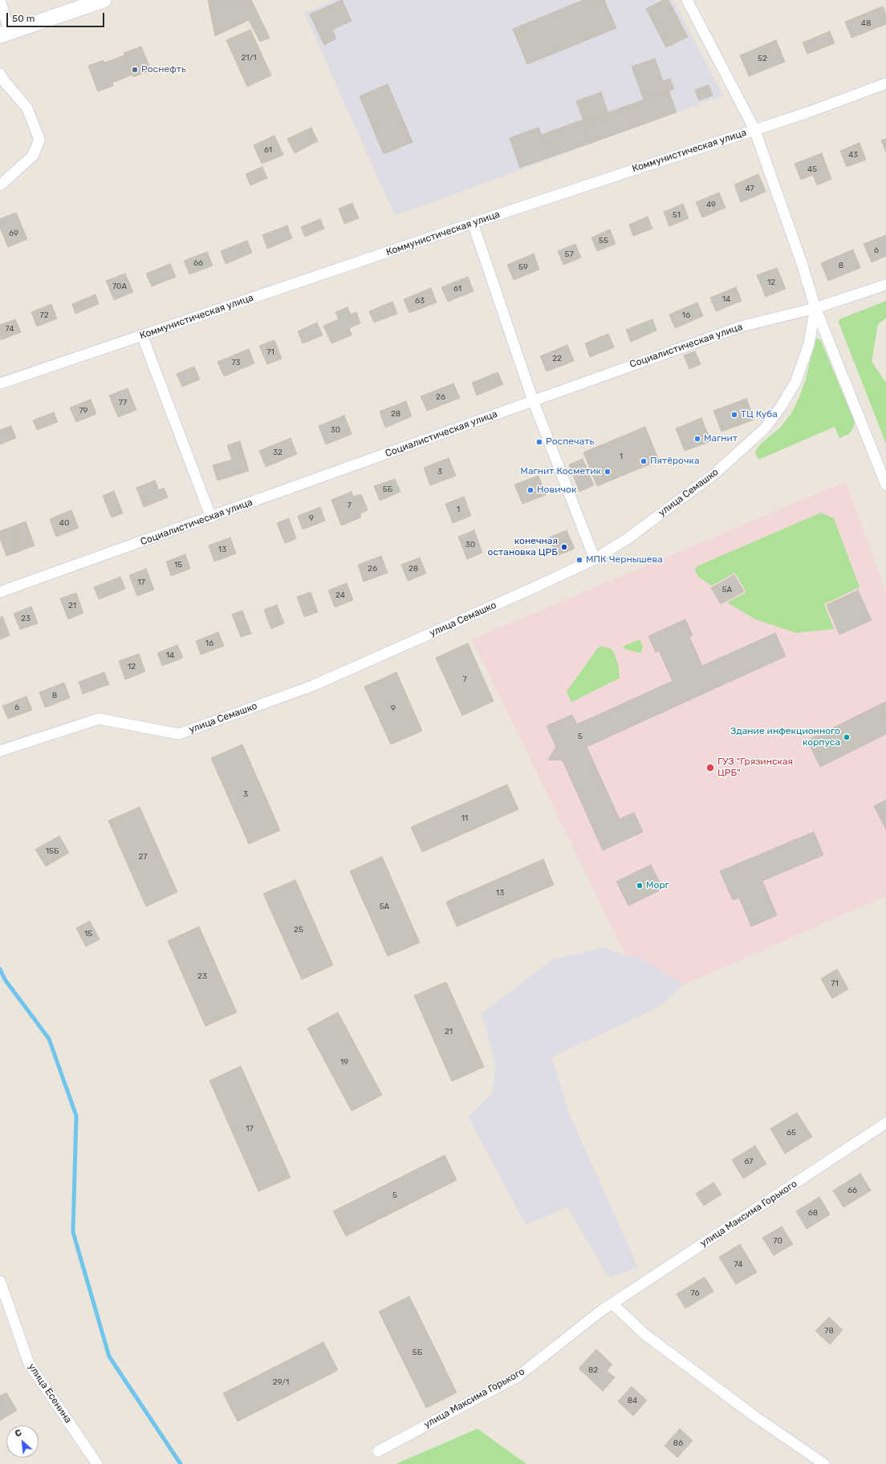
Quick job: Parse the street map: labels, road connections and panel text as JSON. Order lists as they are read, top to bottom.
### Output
{
  "streets": {
    "street": [
      "Коммунистическая улица",
      "Социалистическая улица",
      "улица Семашко",
      "улица Максима Горького",
      "улица Есенина"
    ]
  },
  "crossings": [
    ["Социалистическая улица", "улица Семашко"]
  ],
  "places": [
    "Роснефть",
    "ТЦ Куба",
    "Магнит",
    "Роспечать",
    "Пятёрочка",
    "Магнит Косметик",
    "Новичок",
    "конечная остановка ЦРБ",
    "МПК Чернышева",
    "Здание инфекционного корпуса",
    "ГУЗ \"Грязинская ЦРБ\"",
    "Морг"
  ],
  "house_numbers": [
    "48",
    "21/1",
    "52",
    "61",
    "43",
    "45",
    "47",
    "49",
    "51",
    "69",
    "55",
    "6",
    "57",
    "66",
    "8",
    "59",
    "12",
    "70А",
    "61",
    "14",
    "63",
    "72",
    "16",
    "74",
    "71",
    "22",
    "73",
    "26",
    "77",
    "79",
    "28",
    "30",
    "32",
    "1",
    "3",
    "5Б",
    "7",
    "1",
    "9",
    "40",
    "30",
    "13",
    "15",
    "26",
    "28",
    "17",
    "5А",
    "24",
    "21",
    "23",
    "16",
    "14",
    "12",
    "7",
    "8",
    "6",
    "9",
    "5",
    "3",
    "11",
    "15Б",
    "27",
    "13",
    "5А",
    "25",
    "15",
    "23",
    "71",
    "21",
    "19",
    "17",
    "65",
    "67",
    "66",
    "5",
    "68",
    "70",
    "74",
    "76",
    "78",
    "5Б",
    "82",
    "29/1",
    "84",
    "86"
  ],
  "scale_bar": "50 m",
  "north": "top left"
}
